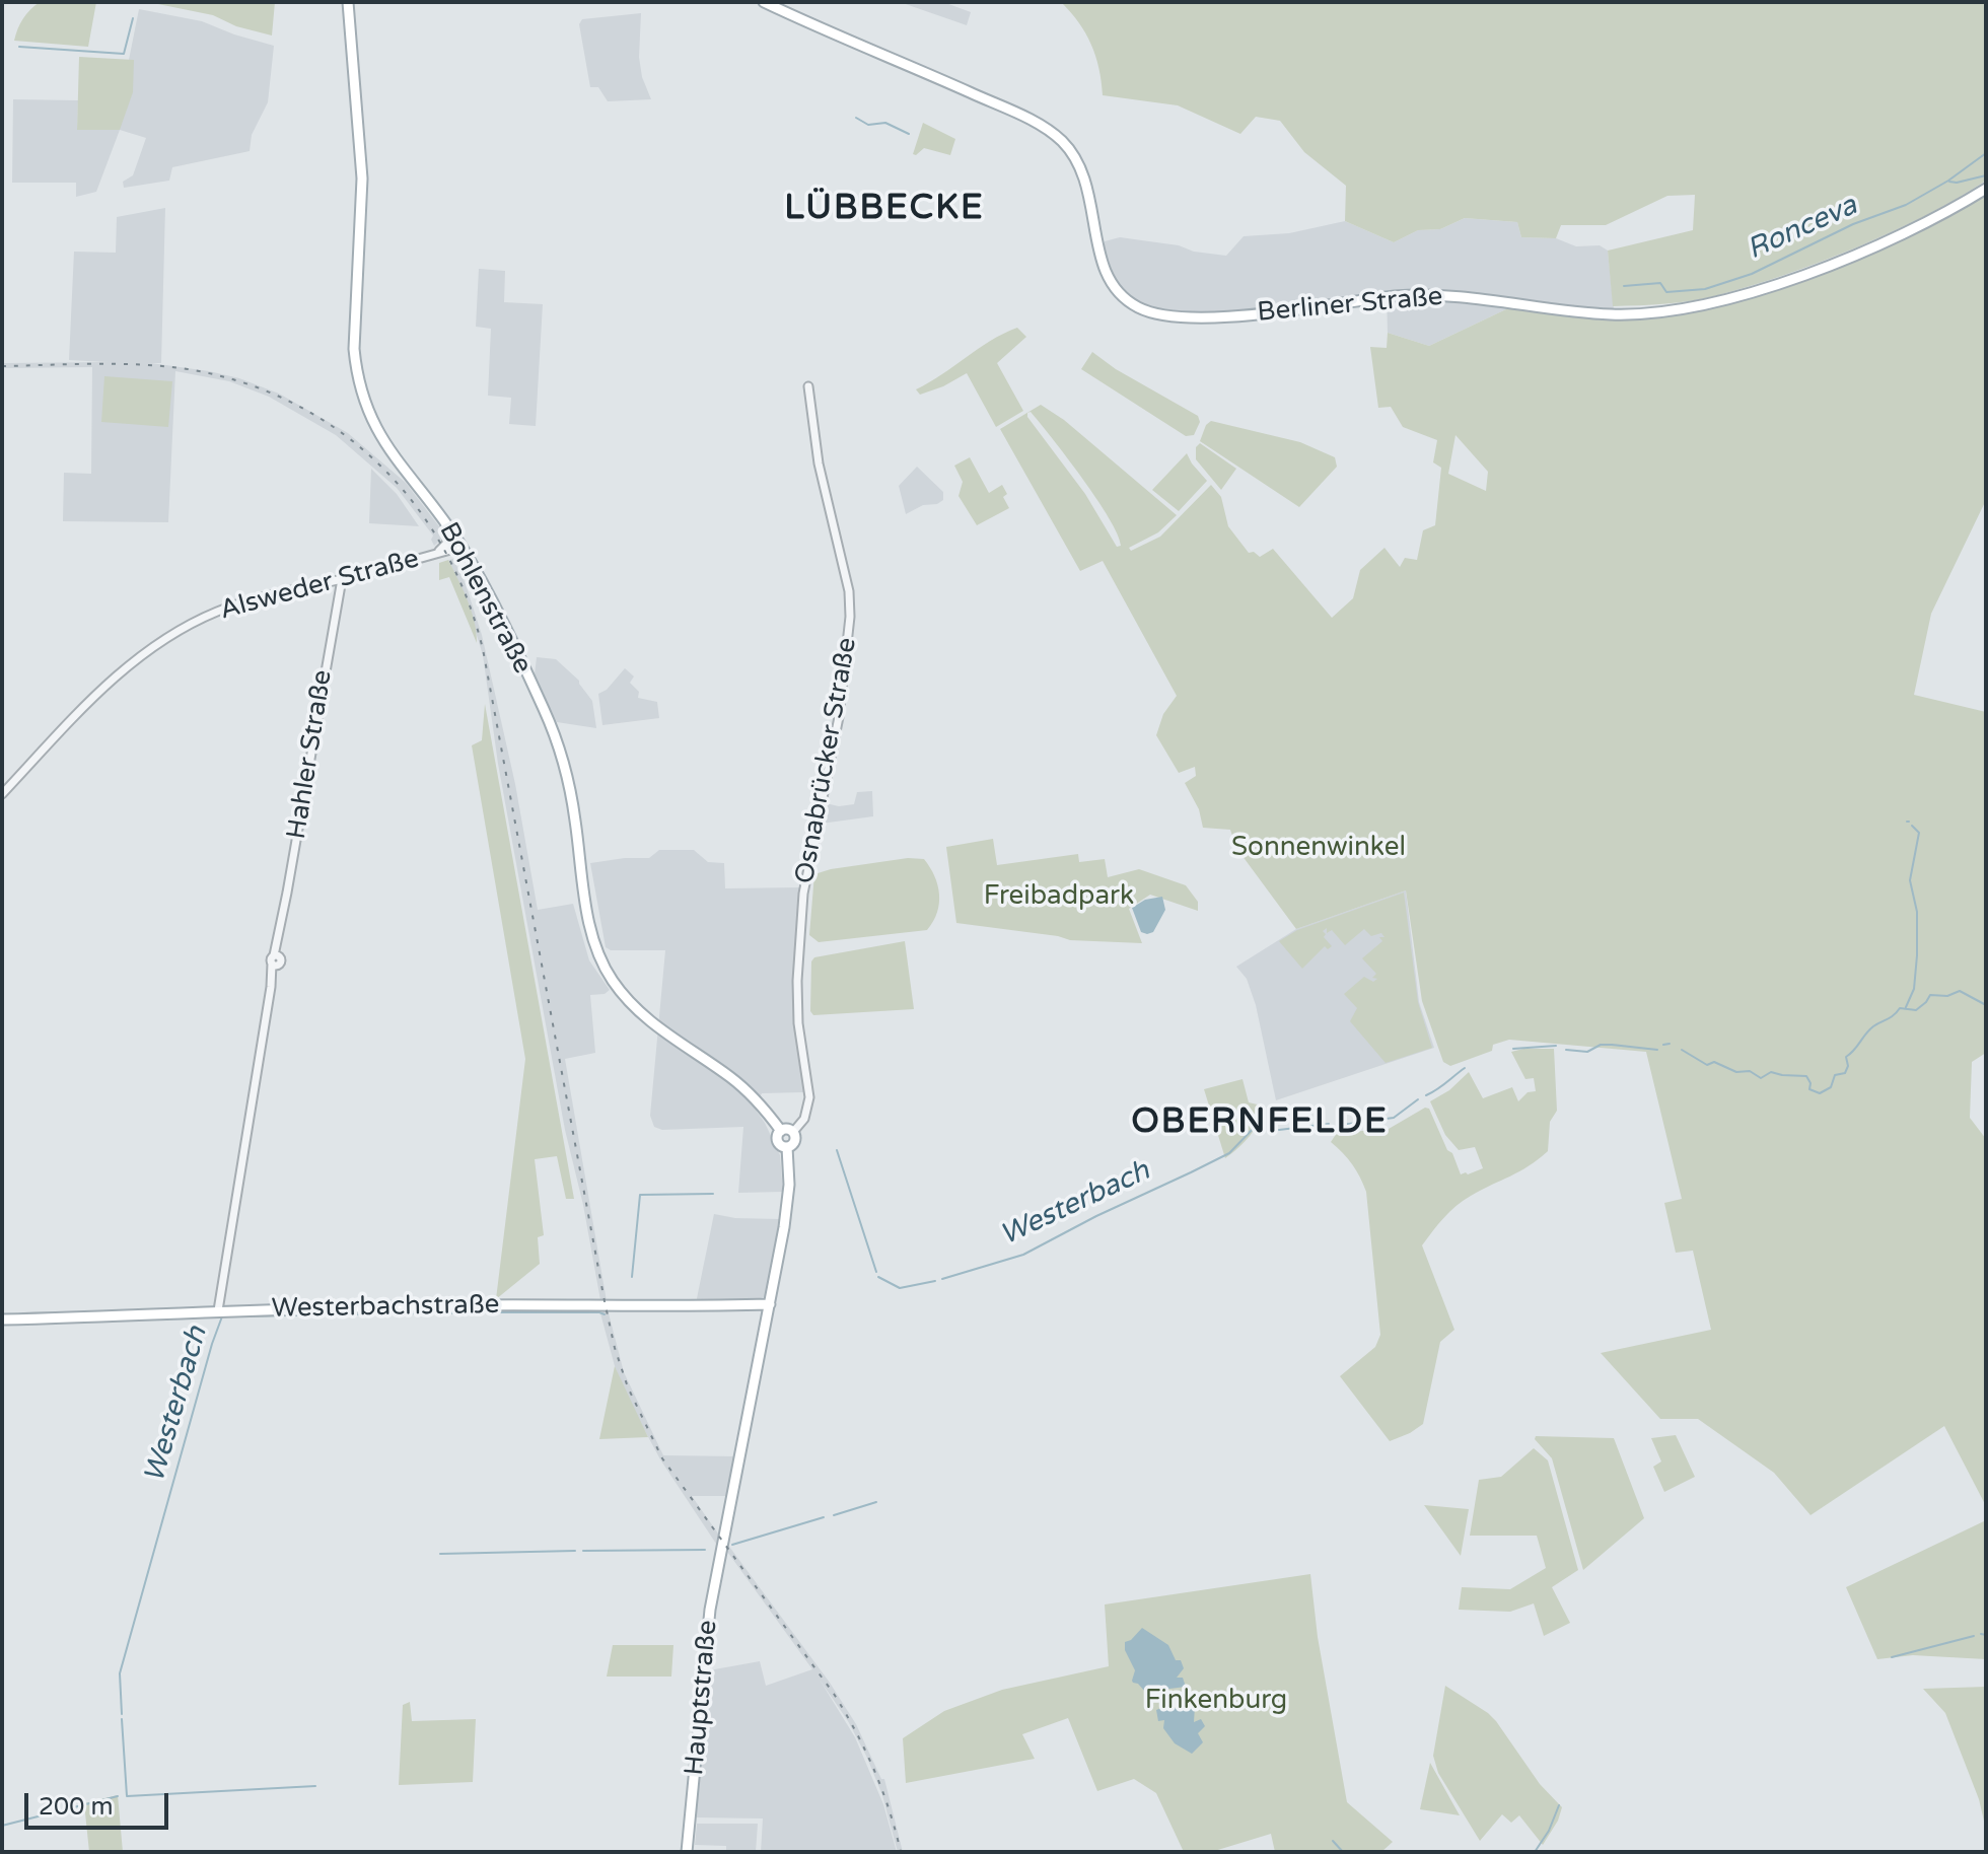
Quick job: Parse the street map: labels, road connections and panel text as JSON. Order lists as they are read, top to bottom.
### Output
{
  "streets": {
    "main road": [
      "Berliner Straße",
      "Bohlenstraße",
      "Westerbachstraße",
      "Hauptstraße"
    ],
    "street": ["Alsweder Straße", "Hahler Straße", "Osnabrücker Straße"]
  },
  "crossings": [
    ["Alsweder Straße", "Bohlenstraße"],
    ["Alsweder Straße", "Hahler Straße"],
    ["Bohlenstraße", "Osnabrücker Straße"],
    ["Hahler Straße", "Westerbachstraße"],
    ["Westerbachstraße", "Hauptstraße"]
  ],
  "districts": ["LÜBBECKE", "OBERNFELDE"],
  "water": ["Ronceva", "Westerbach"],
  "parks": ["Sonnenwinkel", "Freibadpark", "Finkenburg"],
  "scale_bar": "200 m"
}
